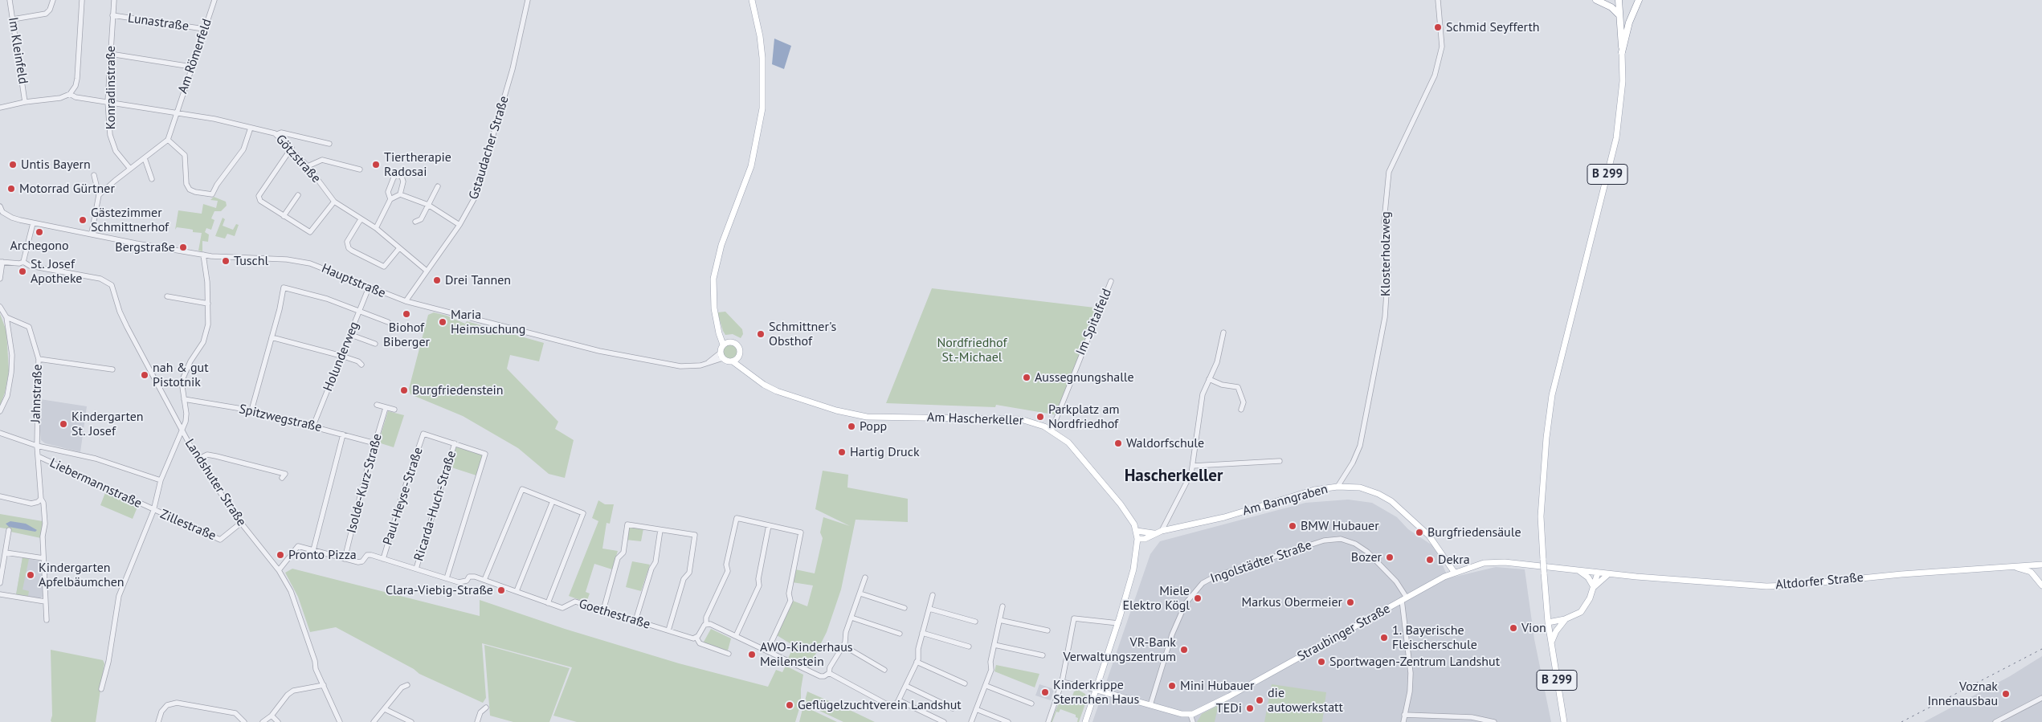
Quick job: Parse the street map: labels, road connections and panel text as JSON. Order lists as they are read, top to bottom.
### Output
{
  "streets": {
    "main road": [
      "B 299",
      "Am Hascherkeller",
      "Am Banngraben",
      "Altdorfer Straße",
      "Straubinger Straße"
    ],
    "street": [
      "Lunastraße",
      "Im Kleinfeld",
      "Am Römerfeld",
      "Konradinstraße",
      "Gstaudacher Straße",
      "Götzstraße",
      "Klosterholzweg",
      "Hauptstraße",
      "Im Spitalfeld",
      "Holunderweg",
      "Jahnstraße",
      "Spitzwegstraße",
      "Landshuter Straße",
      "Liebermannstraße",
      "Isolde-Kurz-Straße",
      "Paul-Heyse-Straße",
      "Ricarda-Huch-Straße",
      "Zillestraße",
      "Ingolstädter Straße",
      "Goethestraße"
    ]
  },
  "crossings": [
    ["Lunastraße", "Am Römerfeld"],
    ["Lunastraße", "Konradinstraße"],
    ["Am Römerfeld", "Götzstraße"],
    ["Konradinstraße", "Götzstraße"],
    ["Gstaudacher Straße", "Götzstraße"],
    ["Gstaudacher Straße", "Hauptstraße"],
    ["Klosterholzweg", "Am Banngraben"],
    ["Hauptstraße", "Holunderweg"],
    ["Hauptstraße", "Am Hascherkeller"],
    ["Im Spitalfeld", "Am Hascherkeller"],
    ["Holunderweg", "Spitzwegstraße"],
    ["Jahnstraße", "Liebermannstraße"],
    ["Spitzwegstraße", "Isolde-Kurz-Straße"],
    ["Am Hascherkeller", "Am Banngraben"],
    ["Landshuter Straße", "Zillestraße"],
    ["Landshuter Straße", "Goethestraße"],
    ["Liebermannstraße", "Zillestraße"],
    ["Isolde-Kurz-Straße", "Goethestraße"],
    ["Paul-Heyse-Straße", "Ricarda-Huch-Straße"],
    ["Paul-Heyse-Straße", "Goethestraße"],
    ["Am Banngraben", "Straubinger Straße"],
    ["Ricarda-Huch-Straße", "Goethestraße"],
    ["Ingolstädter Straße", "Straubinger Straße"],
    ["Altdorfer Straße", "Straubinger Straße"]
  ],
  "districts": ["Hascherkeller"],
  "parks": ["Nordfriedhof St.-Michael"],
  "places": [
    "Schmid Seyfferth",
    "Untis Bayern",
    "Tiertherapie Radosai",
    "Motorrad Gürtner",
    "Gästezimmer Schmittnerhof",
    "Archegono",
    "Bergstraße",
    "Tuschl",
    "St. Josef Apotheke",
    "Drei Tannen",
    "Biohof Biberger",
    "Maria Heimsuchung",
    "Schmittner's Obsthof",
    "nah & gut Pistotnik",
    "Aussegnungshalle",
    "Burgfriedenstein",
    "Parkplatz am Nordfriedhof",
    "Kindergarten St. Josef",
    "Popp",
    "Waldorfschule",
    "Hartig Druck",
    "BMW Hubauer",
    "Burgfriedensäule",
    "Pronto Pizza",
    "Bozer",
    "Dekra",
    "Kindergarten Apfelbäumchen",
    "Clara-Viebig-Straße",
    "Miele Elektro Kögl",
    "Markus Obermeier",
    "Vion",
    "1. Bayerische Fleischerschule",
    "VR-Bank Verwaltungszentrum",
    "AWO-Kinderhaus Meilenstein",
    "Sportwagen-Zentrum Landshut",
    "Mini Hubauer",
    "Kinderkrippe Sternchen Haus",
    "Voznak Innenausbau",
    "die autowerkstatt",
    "Geflügelzuchtverein Landshut",
    "TEDi"
  ]
}
